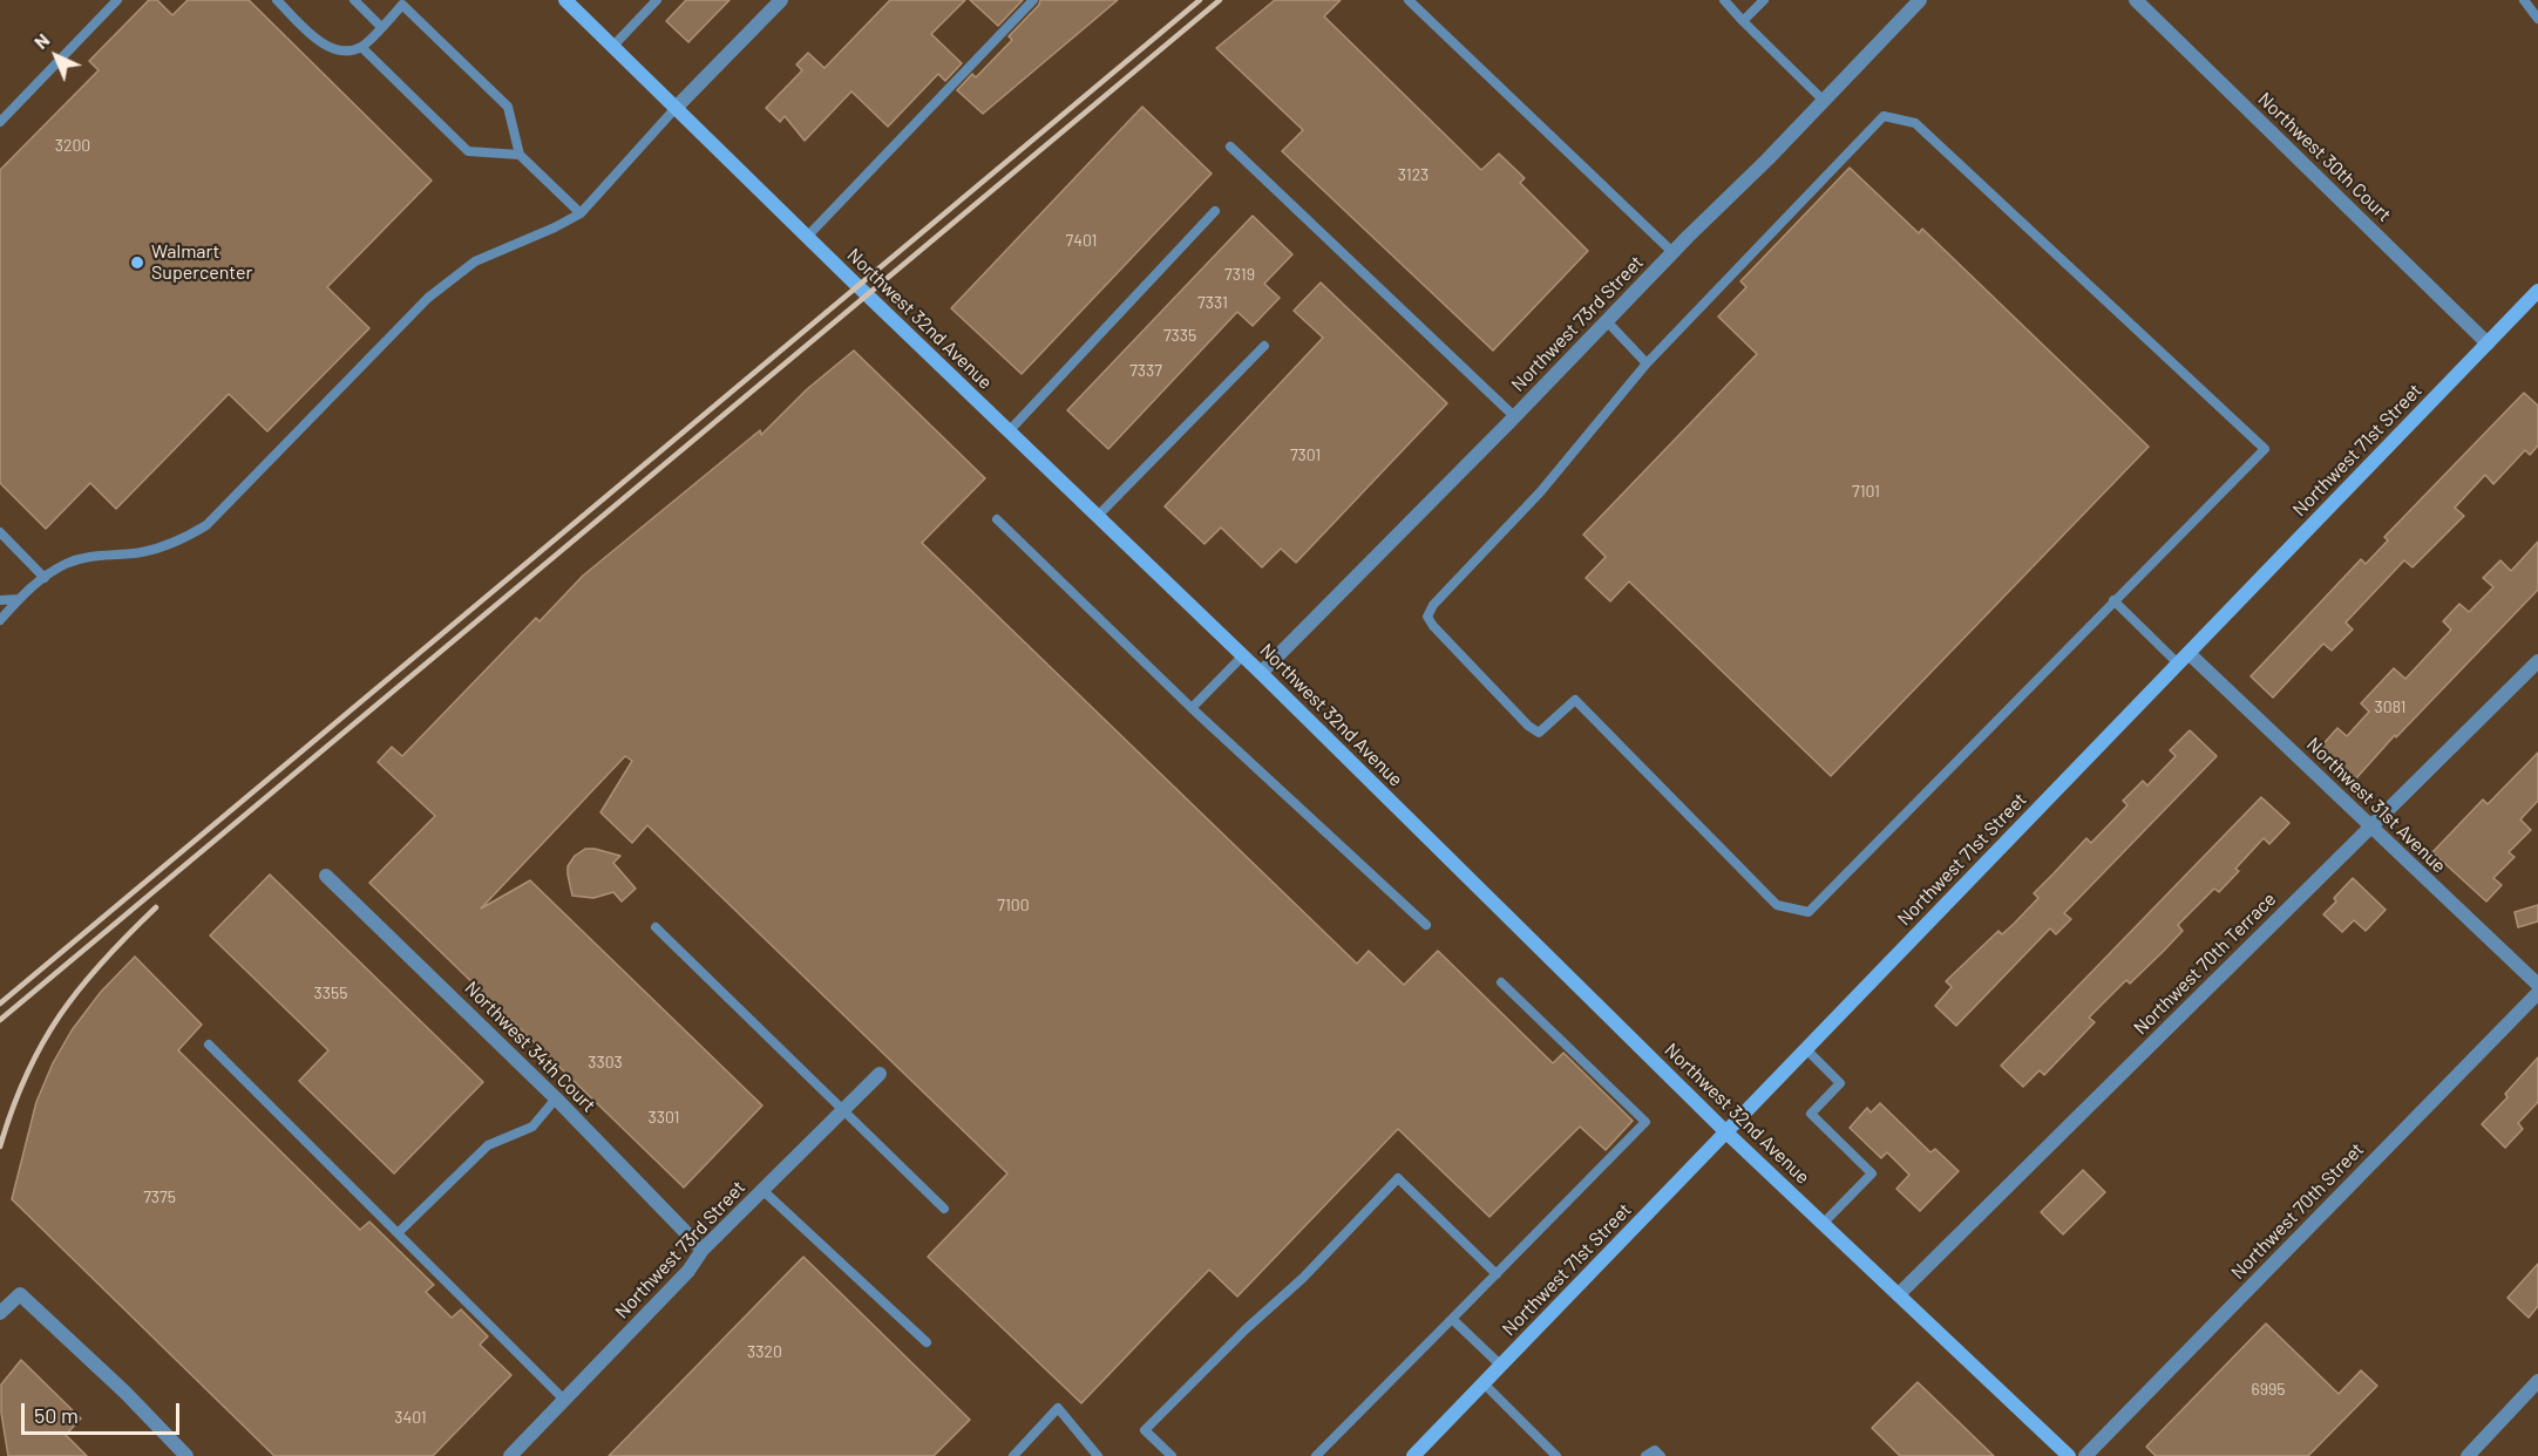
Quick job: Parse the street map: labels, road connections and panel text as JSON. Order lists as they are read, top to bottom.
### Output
{
  "streets": {
    "main road": ["Northwest 32nd Avenue", "Northwest 71st Street"],
    "street": [
      "Northwest 30th Court",
      "Northwest 73rd Street",
      "Northwest 31st Avenue",
      "Northwest 70th Terrace",
      "Northwest 34th Court",
      "Northwest 70th Street"
    ]
  },
  "crossings": [
    ["Northwest 30th Court", "Northwest 71st Street"],
    ["Northwest 32nd Avenue", "Northwest 73rd Street"],
    ["Northwest 32nd Avenue", "Northwest 71st Street"],
    ["Northwest 32nd Avenue", "Northwest 70th Terrace"],
    ["Northwest 73rd Street", "Northwest 34th Court"],
    ["Northwest 71st Street", "Northwest 31st Avenue"],
    ["Northwest 31st Avenue", "Northwest 70th Terrace"]
  ],
  "places": ["Walmart Supercenter"],
  "house_numbers": [
    "3200",
    "3123",
    "7401",
    "7319",
    "7331",
    "7335",
    "7337",
    "7301",
    "7101",
    "3081",
    "7100",
    "3355",
    "3303",
    "3301",
    "7375",
    "3320",
    "6995",
    "3401"
  ],
  "scale_bar": "50 m",
  "north": "top left"
}
